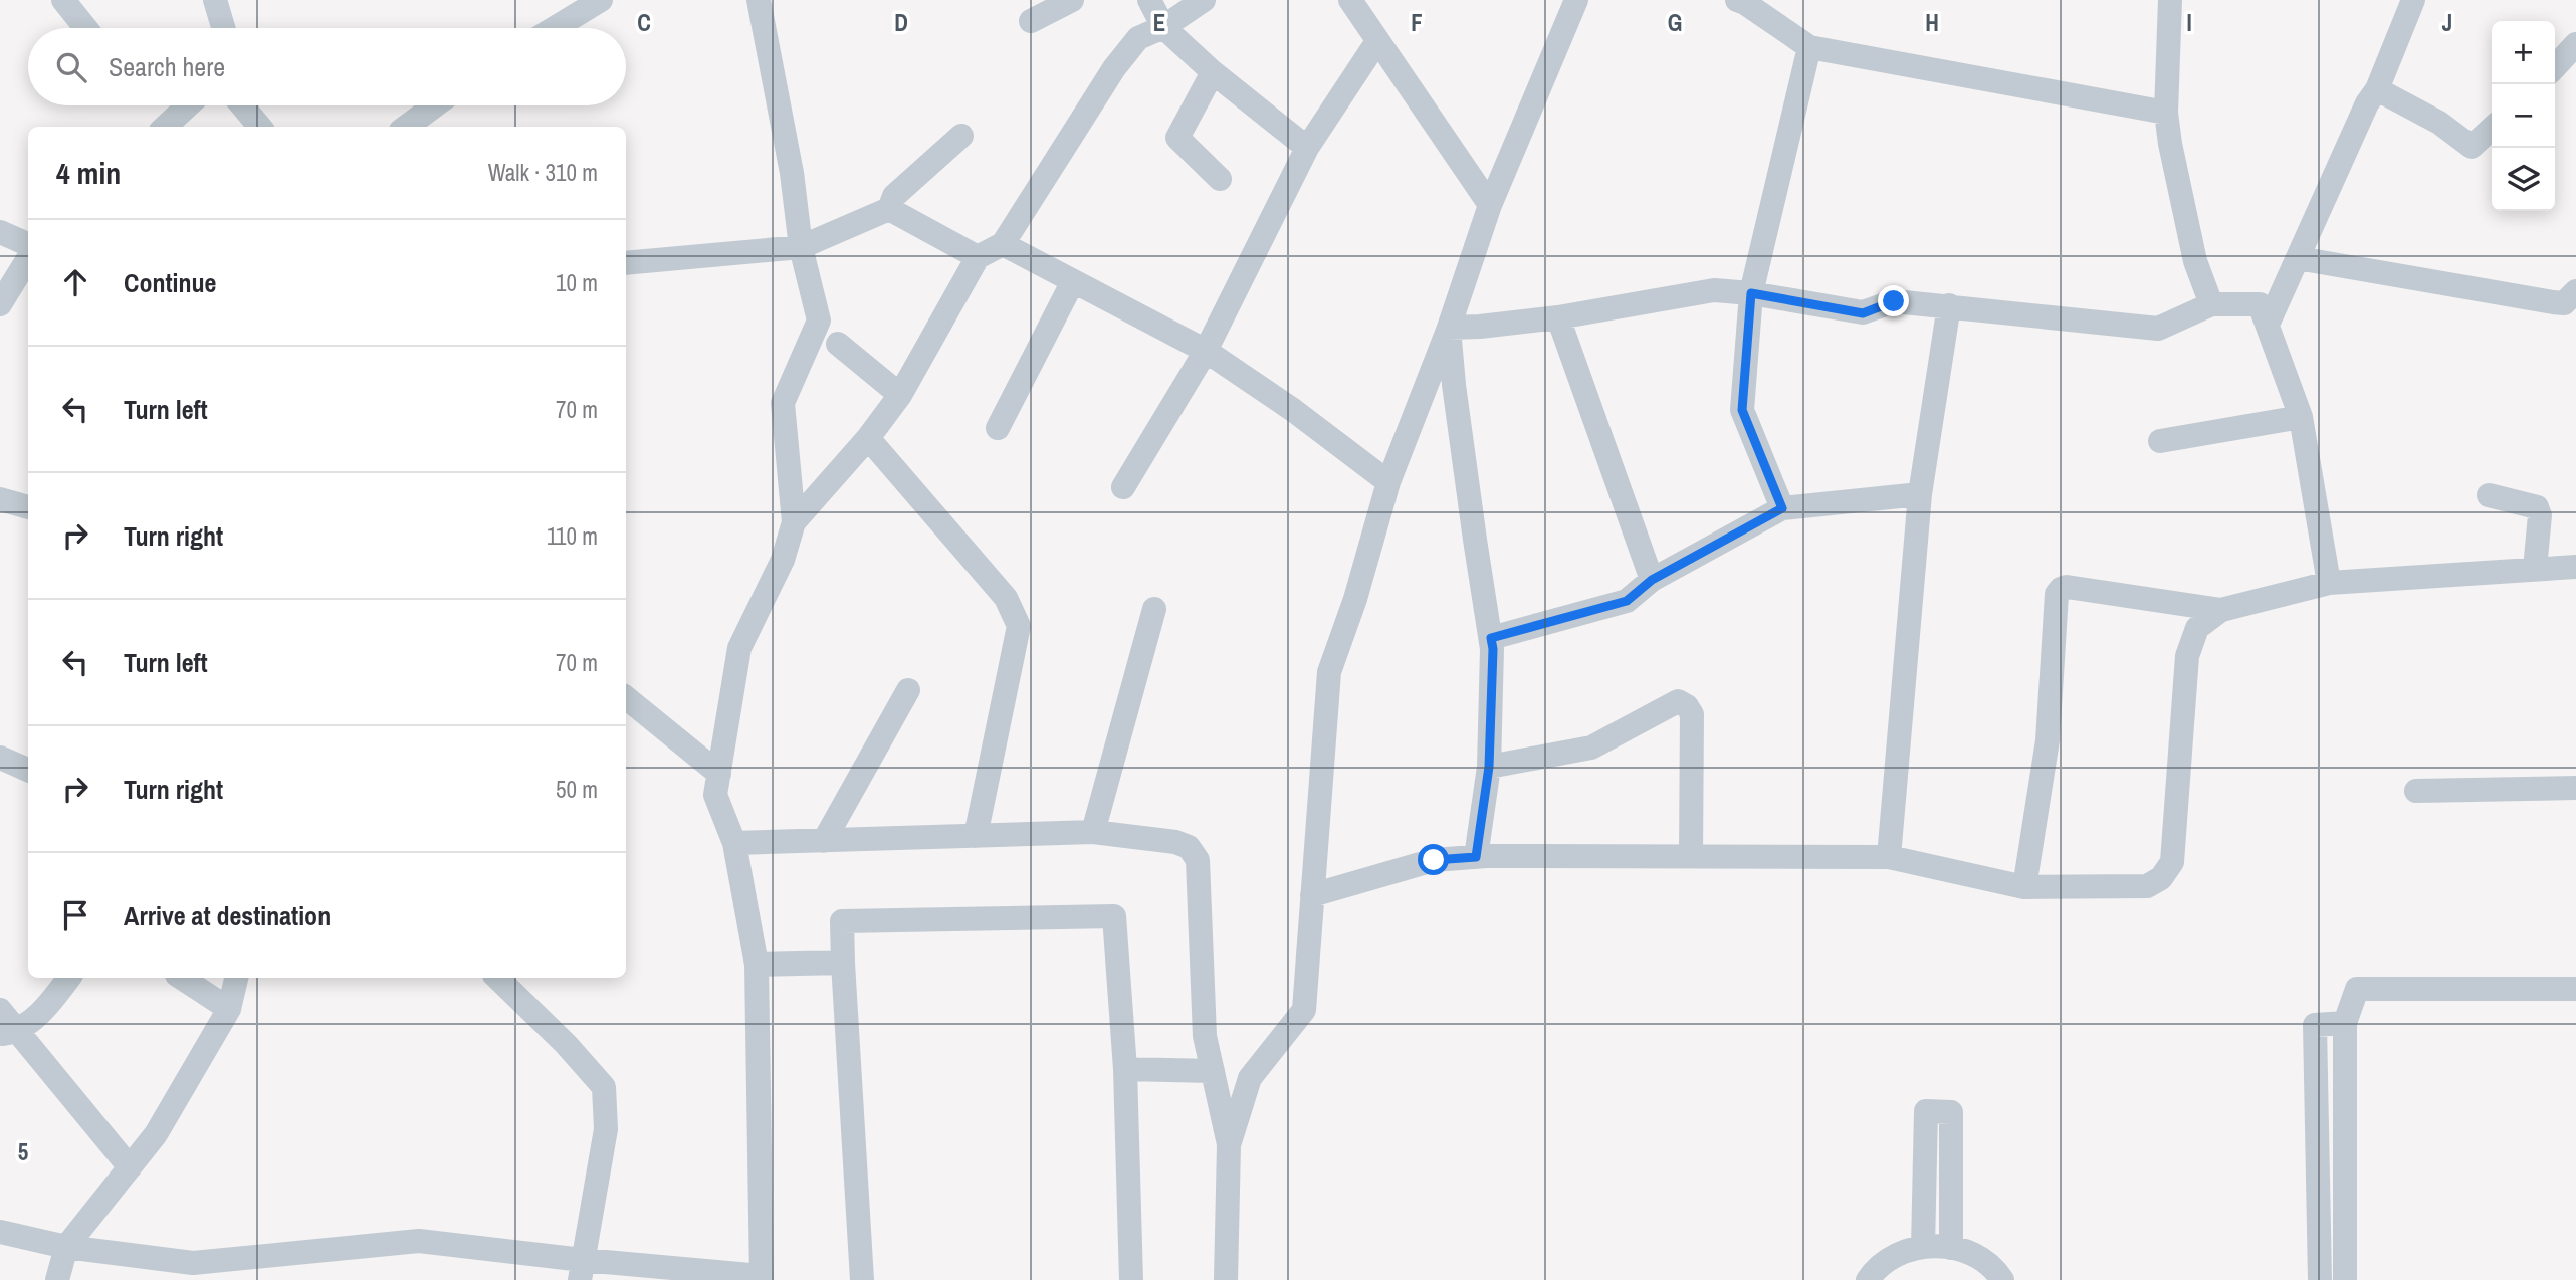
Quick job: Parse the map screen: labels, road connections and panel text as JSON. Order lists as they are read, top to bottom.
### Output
{
  "page": {
    "map_buttons": ["+", "−"],
    "search": "Search here",
    "heading": ["4 min", "Walk · 310 m"],
    "list": [
      ["Continue", "10 m"],
      ["Turn left", "70 m"],
      ["Turn right", "110 m"],
      ["Turn left", "70 m"],
      ["Turn right", "50 m"],
      "Arrive at destination"
    ]
  },
  "grid": {
    "columns": [
      "C",
      "D",
      "E",
      "F",
      "G",
      "H",
      "I",
      "J"
    ],
    "rows": ["5"]
  }
}
